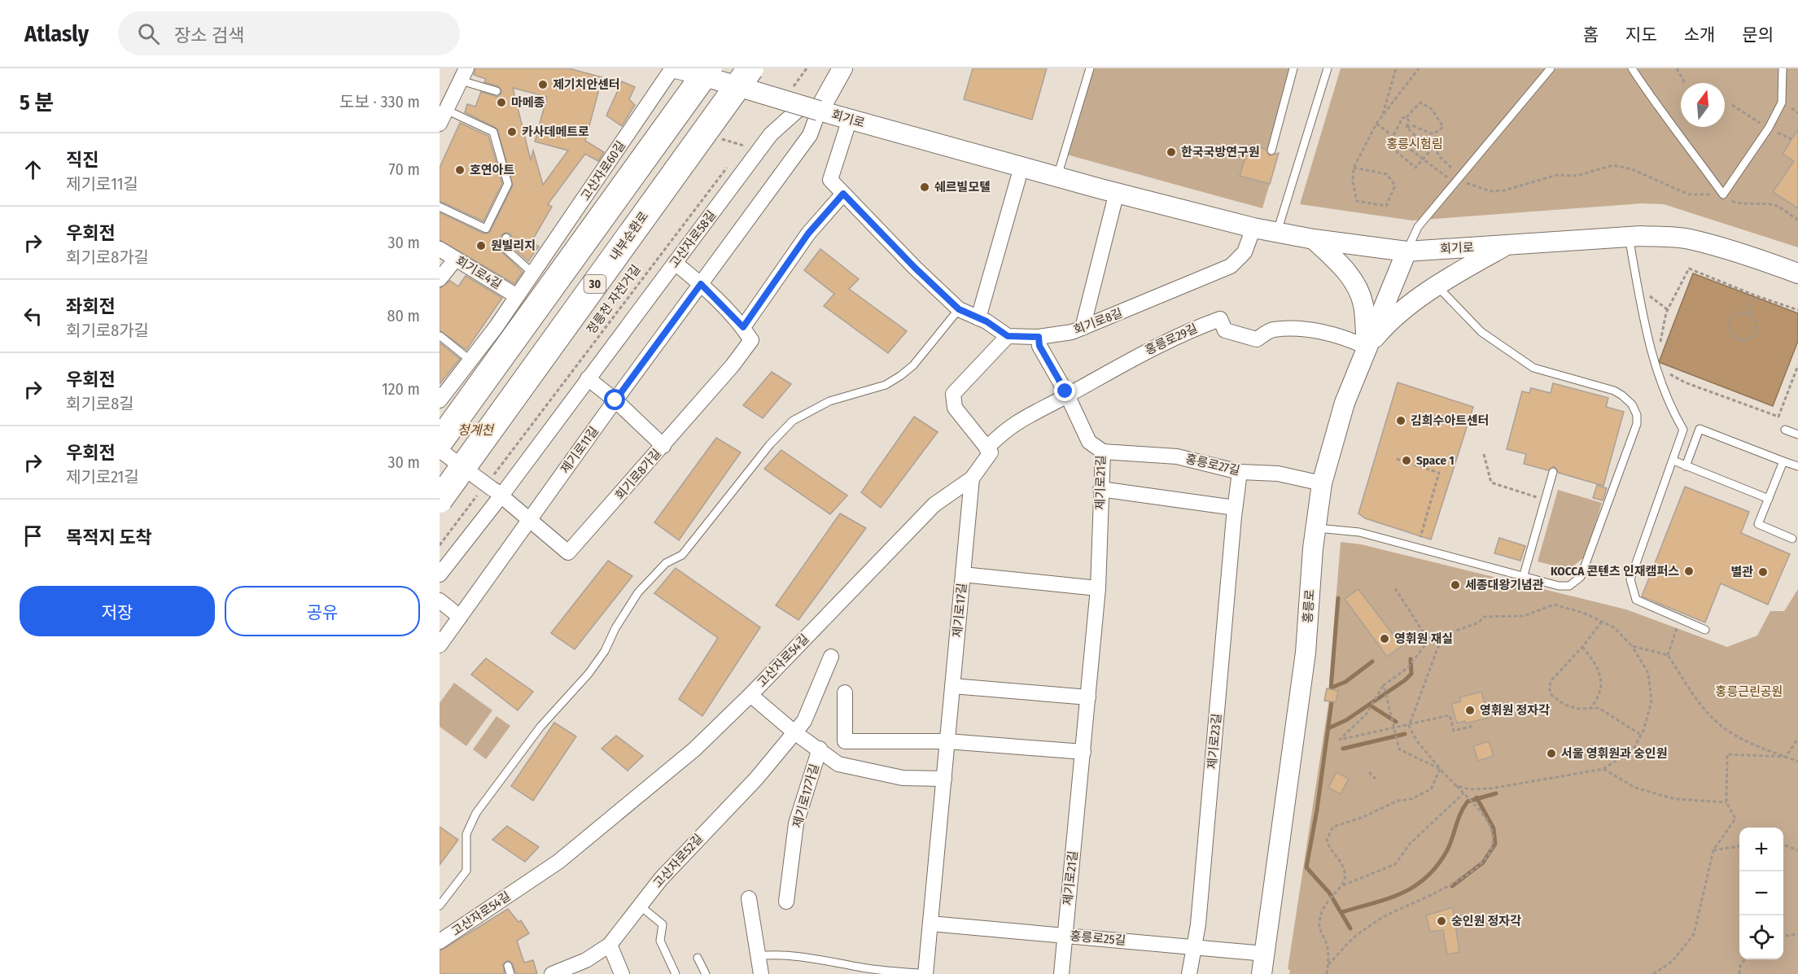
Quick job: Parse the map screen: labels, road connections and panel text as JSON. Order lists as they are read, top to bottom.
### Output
{
  "streets": {
    "highway": ["내부순환로", "30"],
    "main road": ["회기로", "홍릉로"],
    "street": [
      "고산자로60길",
      "고산자로58길",
      "회기로4길",
      "회기로8길",
      "홍릉로29길",
      "제기로11길",
      "홍릉로27길",
      "회기로8가길",
      "제기로21길",
      "제기로17길",
      "고산자로54길",
      "제기로23길",
      "제기로17가길",
      "고산자로52길",
      "홍릉로25길"
    ],
    "path": ["정릉천 자전거길"]
  },
  "crossings": [
    ["회기로", "고산자로60길"],
    ["회기로", "고산자로58길"],
    ["회기로", "회기로8길"],
    ["회기로", "제기로11길"],
    ["회기로", "홍릉로"],
    ["고산자로60길", "회기로4길"],
    ["고산자로58길", "정릉천 자전거길"],
    ["고산자로58길", "제기로11길"],
    ["고산자로58길", "회기로8가길"],
    ["정릉천 자전거길", "회기로8가길"],
    ["회기로8길", "제기로21길"],
    ["홍릉로29길", "제기로21길"],
    ["홍릉로29길", "홍릉로"],
    ["홍릉로29길", "고산자로54길"],
    ["제기로11길", "회기로8가길"],
    ["홍릉로27길", "제기로21길"],
    ["홍릉로27길", "홍릉로"],
    ["홍릉로27길", "제기로23길"],
    ["제기로21길", "홍릉로25길"],
    ["홍릉로", "홍릉로25길"],
    ["제기로17길", "고산자로54길"],
    ["제기로17길", "제기로17가길"],
    ["제기로17길", "홍릉로25길"],
    ["제기로23길", "홍릉로25길"],
    ["제기로17가길", "고산자로52길"]
  ],
  "water": ["청계천"],
  "parks": ["홍릉시험림", "홍릉근린공원"],
  "places": [
    "제기치안센터",
    "마메종",
    "카사데메트로",
    "한국국방연구원",
    "호연아트",
    "쉐르빌모텔",
    "원빌리지",
    "김희수아트센터",
    "Space 1",
    "KOCCA 콘텐츠 인재캠퍼스",
    "별관",
    "세종대왕기념관",
    "영휘원 재실",
    "영휘원 정자각",
    "서울 영휘원과 숭인원",
    "숭인원 정자각"
  ],
  "north": "top",
  "page": {
    "header": "Atlasly",
    "search": "장소 검색",
    "nav": [
      "홈",
      "지도",
      "소개",
      "문의"
    ],
    "heading": ["5 분", "도보 · 330 m"],
    "list": [
      ["직진", "제기로11길", "70 m"],
      ["우회전", "회기로8가길", "30 m"],
      ["좌회전", "회기로8가길", "80 m"],
      ["우회전", "회기로8길", "120 m"],
      ["우회전", "제기로21길", "30 m"],
      "목적지 도착"
    ],
    "buttons": ["저장", "공유"],
    "map_buttons": ["+", "−"]
  }
}
